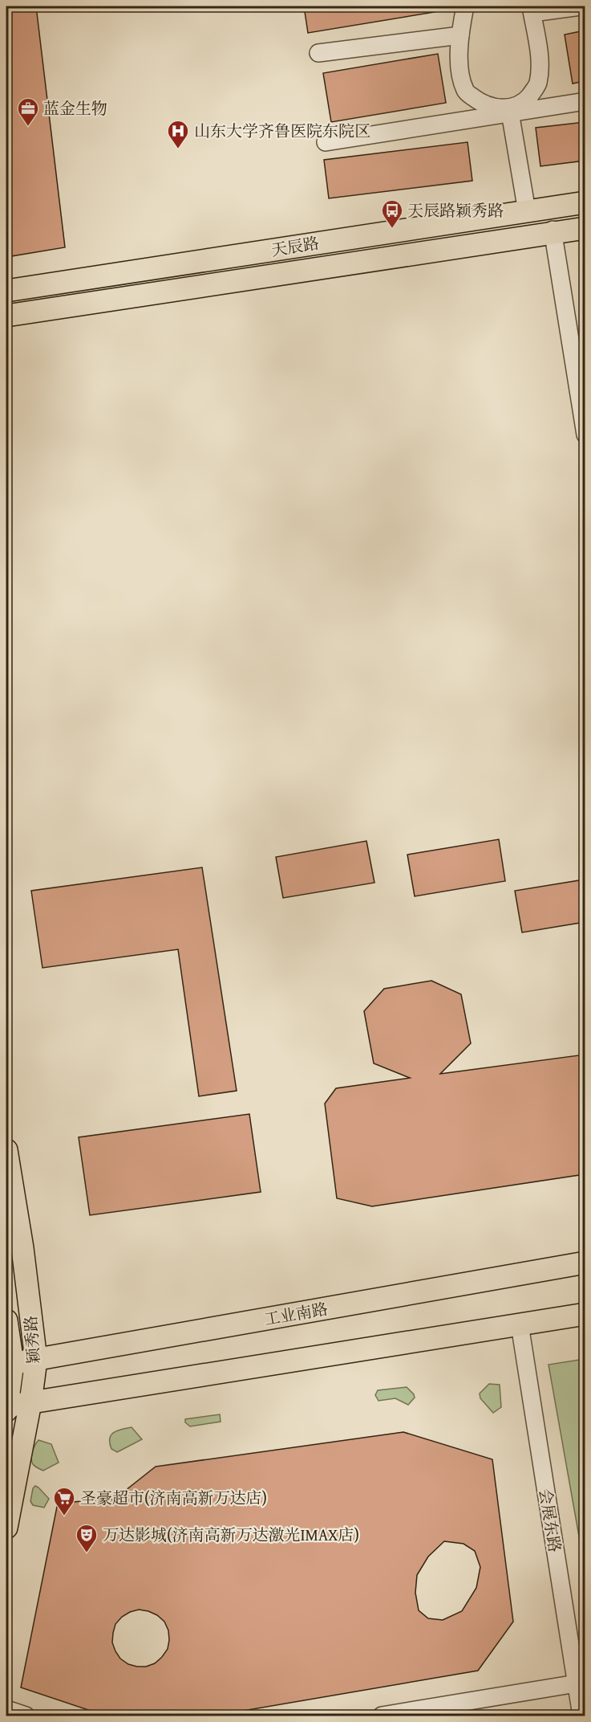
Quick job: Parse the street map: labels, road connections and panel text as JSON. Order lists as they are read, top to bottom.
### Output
{
  "streets": {
    "main road": ["天辰路", "工业南路", "颖秀路"],
    "street": ["会展东路"]
  },
  "crossings": [
    ["工业南路", "颖秀路"]
  ],
  "places": {
    "office": ["蓝金生物"],
    "hospital": ["山东大学齐鲁医院东院区"],
    "bus stop": ["天辰路颖秀路"],
    "supermarket": ["圣豪超市(济南高新万达店)"],
    "theatre": ["万达影城(济南高新万达激光IMAX店)"]
  }
}
